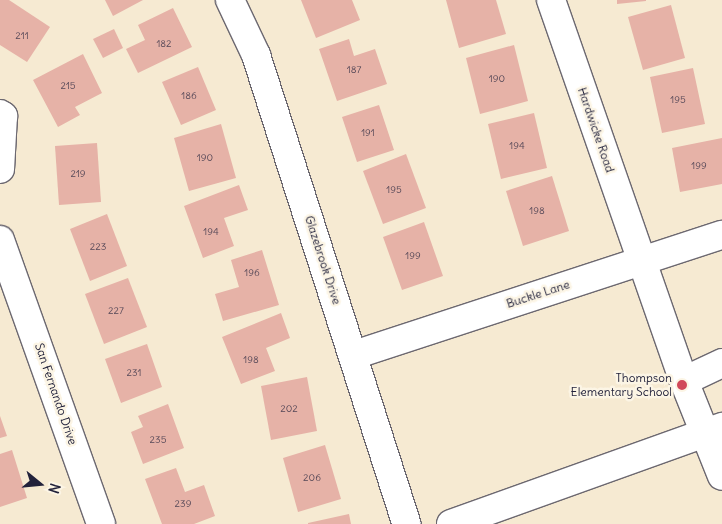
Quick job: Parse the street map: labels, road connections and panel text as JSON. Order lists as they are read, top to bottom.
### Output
{
  "streets": {
    "street": [
      "Hardwicke Road",
      "Glazebrook Drive",
      "Buckle Lane",
      "San Fernando Drive"
    ]
  },
  "crossings": [
    ["Hardwicke Road", "Buckle Lane"],
    ["Glazebrook Drive", "Buckle Lane"]
  ],
  "places": ["Thompson Elementary School"],
  "house_numbers": [
    "211",
    "182",
    "187",
    "190",
    "215",
    "186",
    "195",
    "191",
    "194",
    "190",
    "199",
    "219",
    "195",
    "198",
    "194",
    "223",
    "199",
    "196",
    "227",
    "198",
    "231",
    "202",
    "235",
    "206",
    "239"
  ],
  "north": "right"
}
